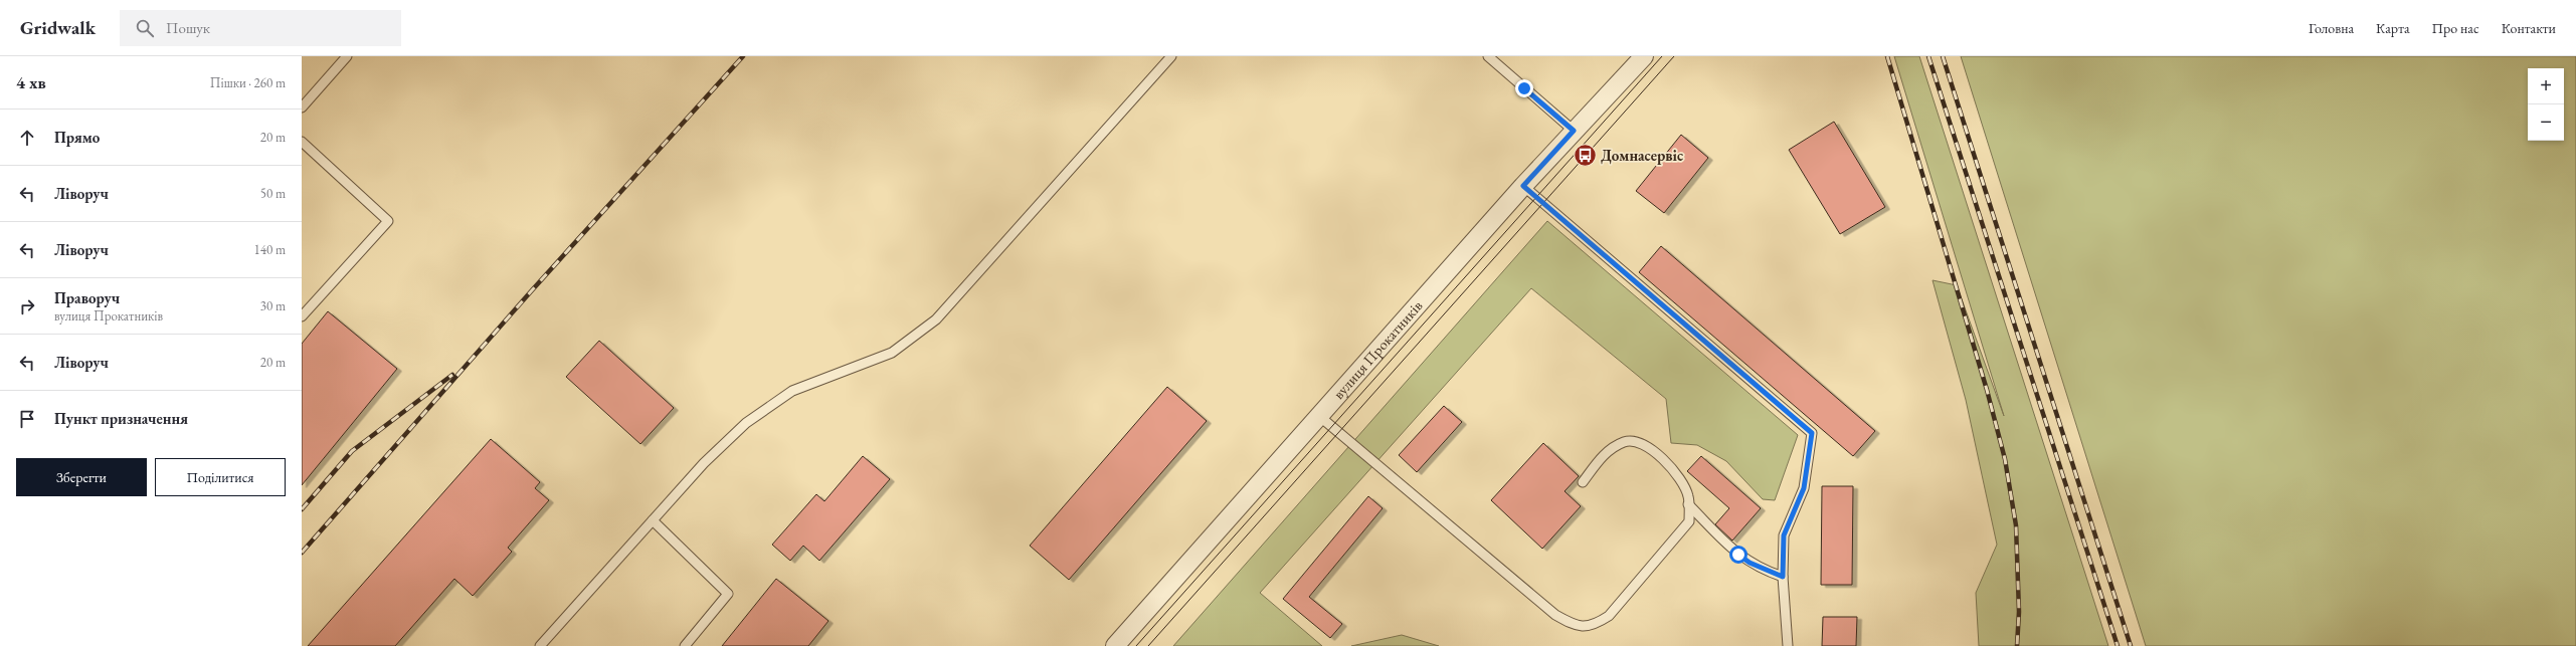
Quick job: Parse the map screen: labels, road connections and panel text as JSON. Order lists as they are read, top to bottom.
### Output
{
  "streets": {
    "street": ["вулиця Прокатників"]
  },
  "places": {
    "bus stop": ["Домнасервіс"]
  },
  "page": {
    "header": "Gridwalk",
    "search": "Пошук",
    "nav": [
      "Головна",
      "Карта",
      "Про нас",
      "Контакти"
    ],
    "heading": ["4 хв", "Пішки · 260 m"],
    "map_buttons": ["+", "−"],
    "list": [
      ["Прямо", "20 m"],
      ["Ліворуч", "50 m"],
      ["Ліворуч", "140 m"],
      ["Праворуч", "вулиця Прокатників", "30 m"],
      ["Ліворуч", "20 m"],
      "Пункт призначення"
    ],
    "buttons": ["Зберегти", "Поділитися"]
  }
}
